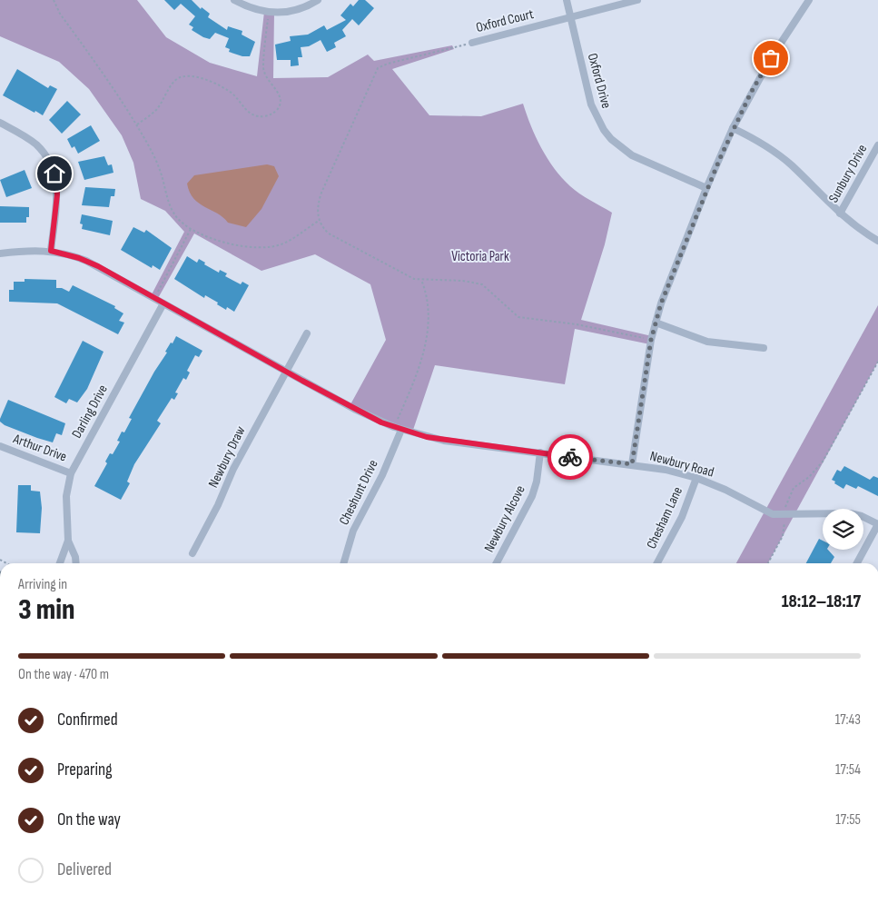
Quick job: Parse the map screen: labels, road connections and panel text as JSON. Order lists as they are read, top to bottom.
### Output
{
  "streets": {
    "street": [
      "Oxford Court",
      "Oxford Drive",
      "Sunbury Drive",
      "Darling Drive",
      "Arthur Drive",
      "Newbury Draw",
      "Newbury Road",
      "Cheshunt Drive",
      "Chesham Lane",
      "Newbury Alcove"
    ]
  },
  "crossings": [
    ["Oxford Court", "Oxford Drive"],
    ["Darling Drive", "Arthur Drive"],
    ["Darling Drive", "Newbury Road"],
    ["Newbury Draw", "Newbury Road"],
    ["Newbury Road", "Cheshunt Drive"],
    ["Newbury Road", "Chesham Lane"],
    ["Newbury Road", "Newbury Alcove"]
  ],
  "parks": ["Victoria Park"],
  "page": {
    "heading": ["3 min", "Arriving in", "18:12–18:17"],
    "bar": "On the way · 470 m",
    "list": [
      ["Confirmed", "17:43"],
      ["Preparing", "17:54"],
      ["On the way", "17:55"],
      "Delivered"
    ]
  }
}
